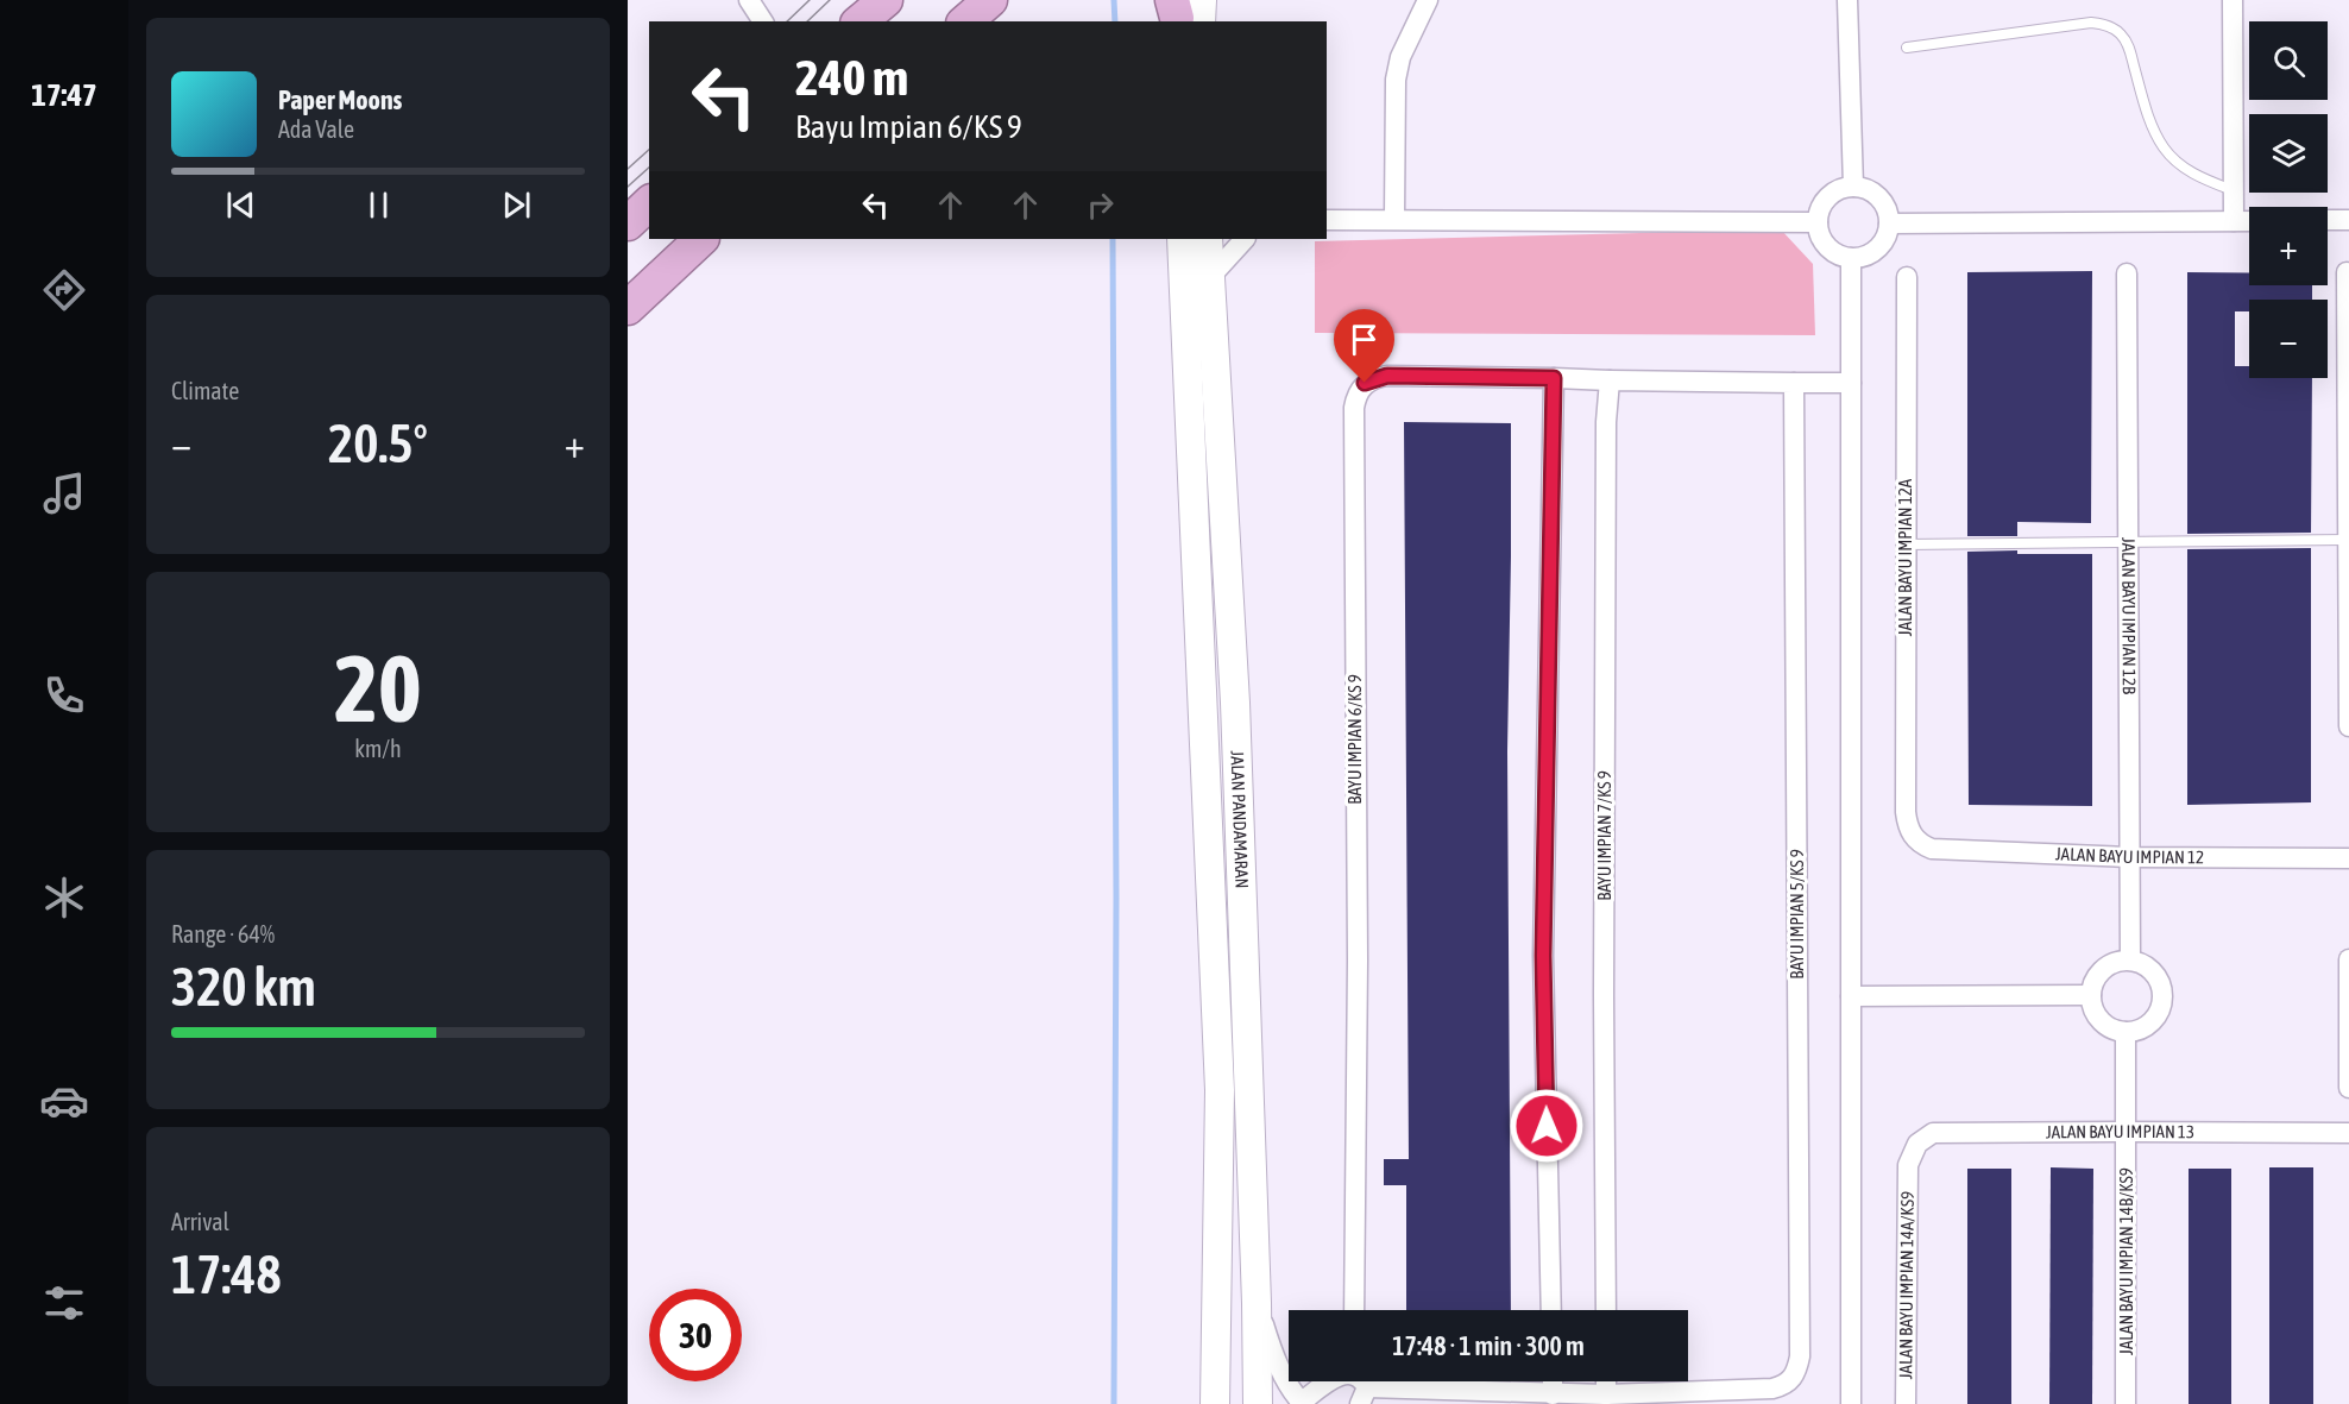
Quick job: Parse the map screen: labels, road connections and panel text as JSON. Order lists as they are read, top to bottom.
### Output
{
  "streets": {
    "main road": ["JALAN PANDAMARAN"],
    "street": [
      "JALAN BAYU IMPIAN 12A",
      "JALAN BAYU IMPIAN 12B",
      "BAYU IMPIAN 6/KS 9",
      "BAYU IMPIAN 7/KS 9",
      "JALAN BAYU IMPIAN 12",
      "BAYU IMPIAN 5/KS 9",
      "JALAN BAYU IMPIAN 13",
      "JALAN BAYU IMPIAN 14B/KS9",
      "JALAN BAYU IMPIAN 14A/KS9"
    ]
  },
  "crossings": [
    ["JALAN BAYU IMPIAN 12A", "JALAN BAYU IMPIAN 12"],
    ["JALAN BAYU IMPIAN 12B", "JALAN BAYU IMPIAN 12"],
    ["JALAN BAYU IMPIAN 12B", "JALAN BAYU IMPIAN 14B/KS9"],
    ["BAYU IMPIAN 6/KS 9", "BAYU IMPIAN 7/KS 9"],
    ["JALAN BAYU IMPIAN 13", "JALAN BAYU IMPIAN 14B/KS9"],
    ["JALAN BAYU IMPIAN 13", "JALAN BAYU IMPIAN 14A/KS9"]
  ],
  "page": {
    "tabs": "17:47",
    "map_buttons": ["+", "−"],
    "turn": ["240 m", "Bayu Impian 6/KS 9"],
    "song": ["Paper Moons", "Ada Vale"],
    "tile": [
      "Climate",
      ["20", "km/h"],
      ["Range · 64%", "320 km"],
      ["Arrival", "17:48"]
    ],
    "heat": ["−", "20.5°", "+"],
    "limit": "30",
    "trip": "17:48 · 1 min · 300 m"
  }
}
